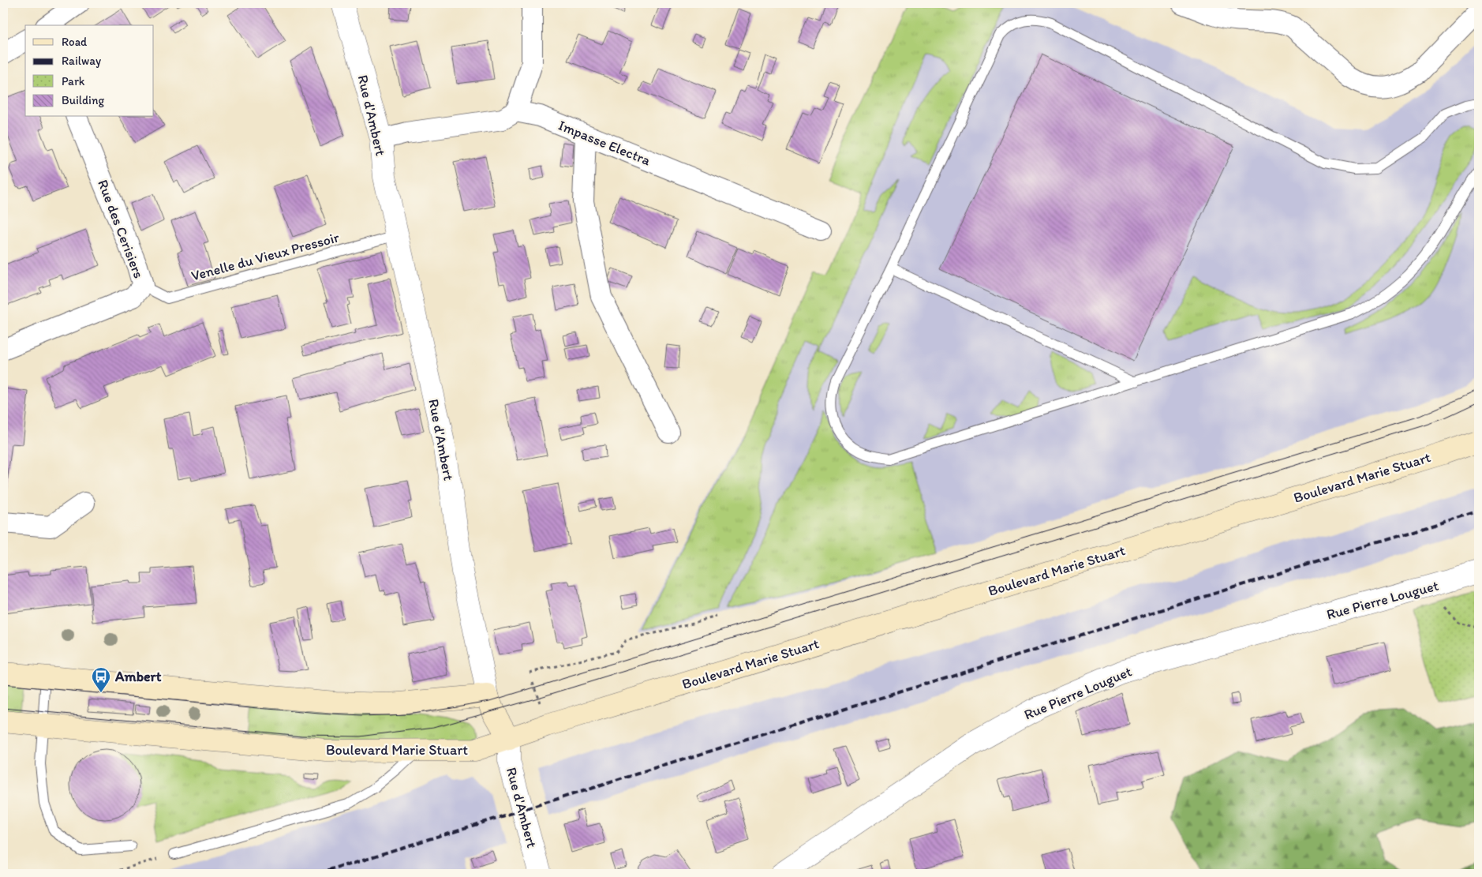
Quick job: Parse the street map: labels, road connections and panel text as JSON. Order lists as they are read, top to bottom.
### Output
{
  "streets": {
    "main road": ["Rue d'Ambert", "Boulevard Marie Stuart"],
    "street": ["Impasse Electra", "Rue des Cerisiers", "Rue Pierre Louguet"],
    "lane": ["Venelle du Vieux Pressoir"]
  },
  "crossings": [
    ["Rue d'Ambert", "Venelle du Vieux Pressoir"],
    ["Rue d'Ambert", "Boulevard Marie Stuart"],
    ["Rue des Cerisiers", "Venelle du Vieux Pressoir"]
  ],
  "places": {
    "bus stop": ["Ambert"]
  },
  "legend": [
    "Road",
    "Railway",
    "Park",
    "Building"
  ]
}
